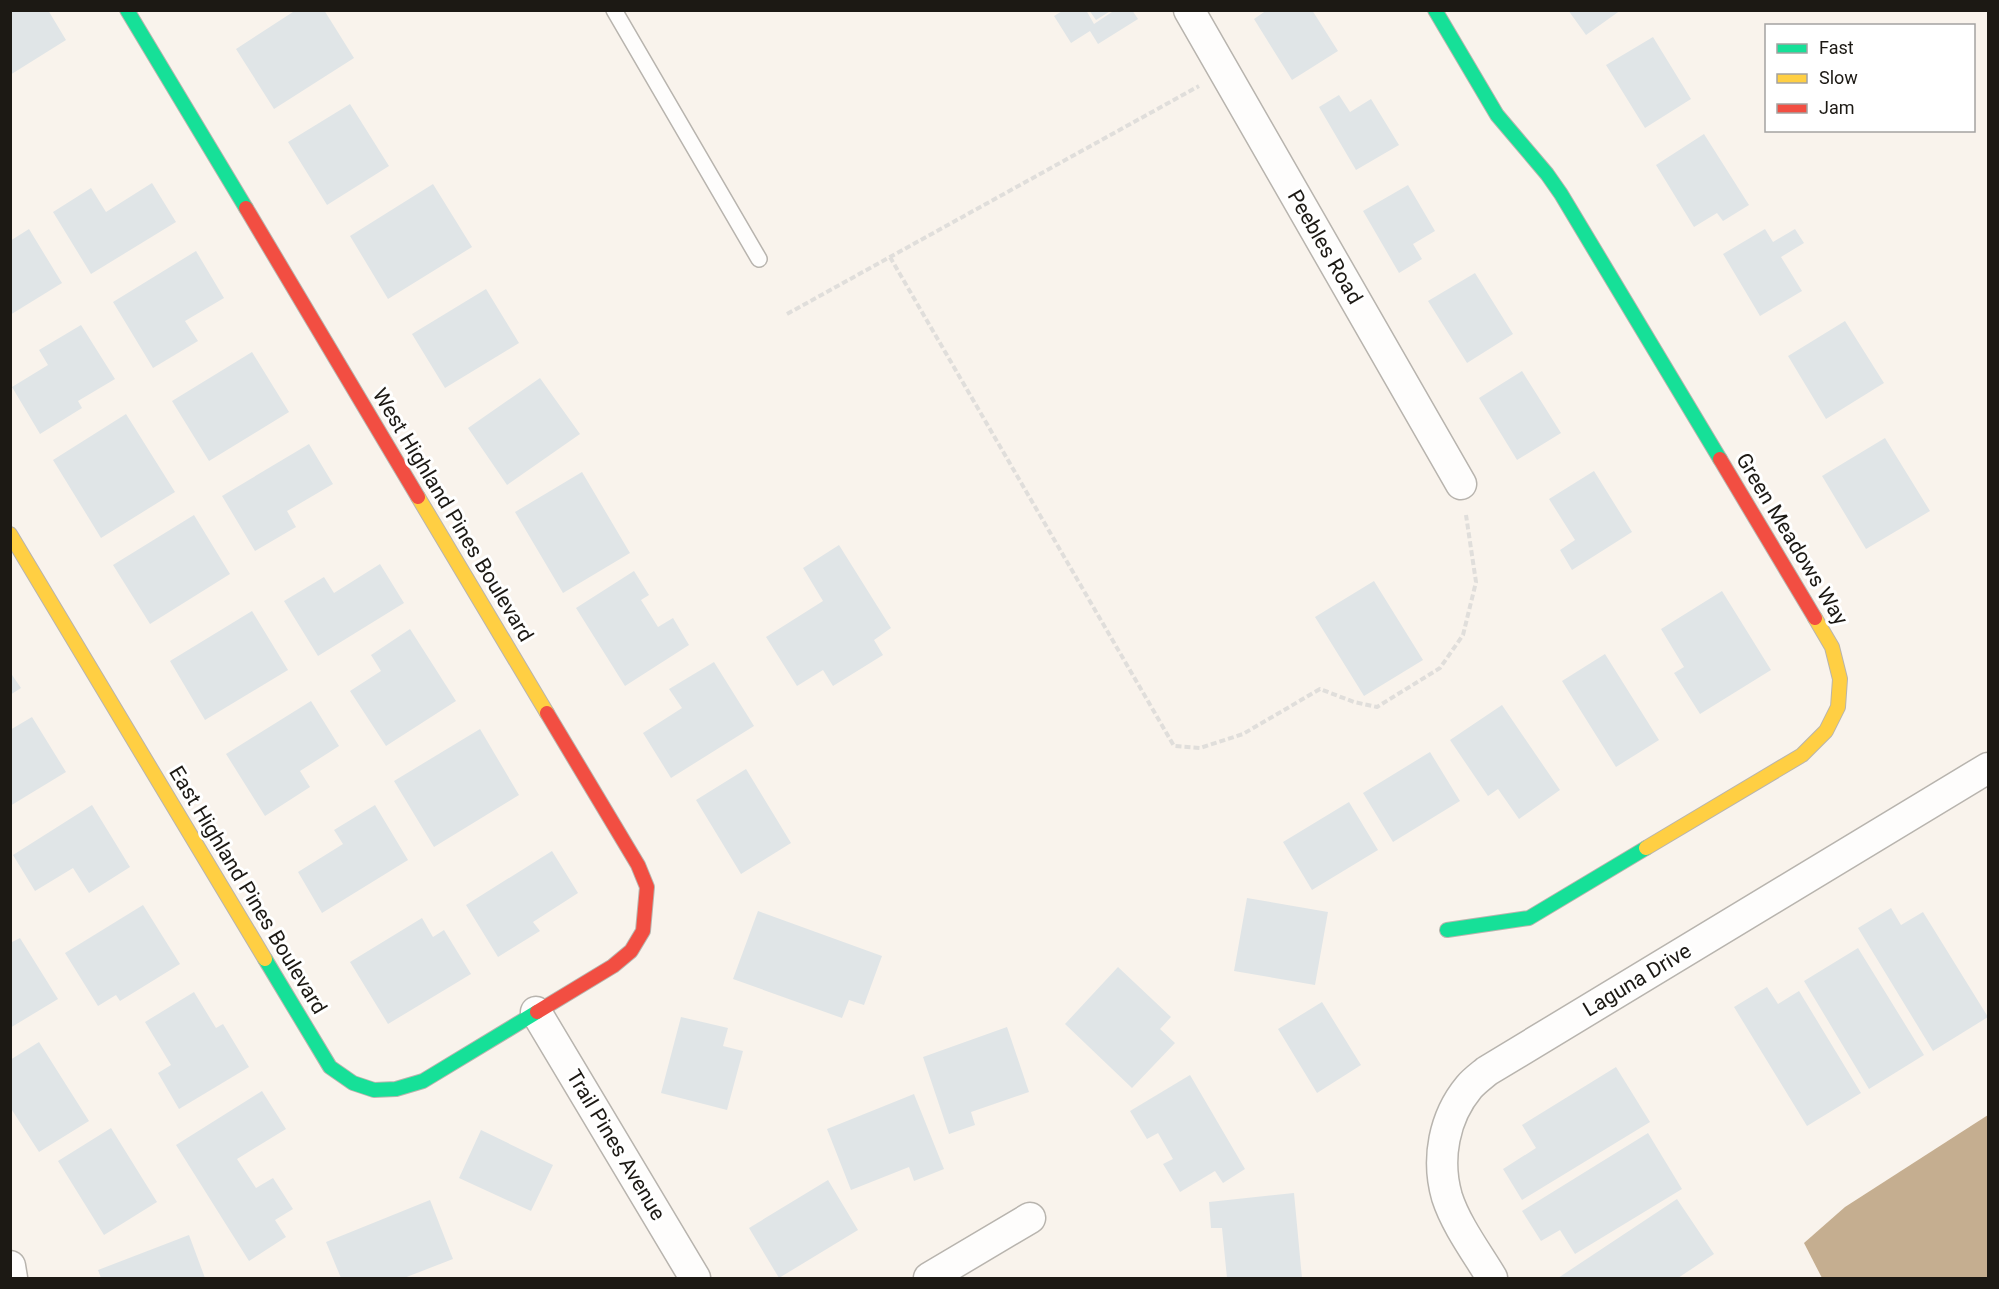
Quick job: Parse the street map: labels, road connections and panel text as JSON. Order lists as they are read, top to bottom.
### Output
{
  "streets": {
    "street": [
      "Peebles Road",
      "West Highland Pines Boulevard",
      "Green Meadows Way",
      "East Highland Pines Boulevard",
      "Laguna Drive",
      "Trail Pines Avenue"
    ]
  },
  "crossings": [
    ["West Highland Pines Boulevard", "East Highland Pines Boulevard"],
    ["West Highland Pines Boulevard", "Trail Pines Avenue"],
    ["East Highland Pines Boulevard", "Trail Pines Avenue"]
  ],
  "legend": ["Fast", "Slow", "Jam"]
}
